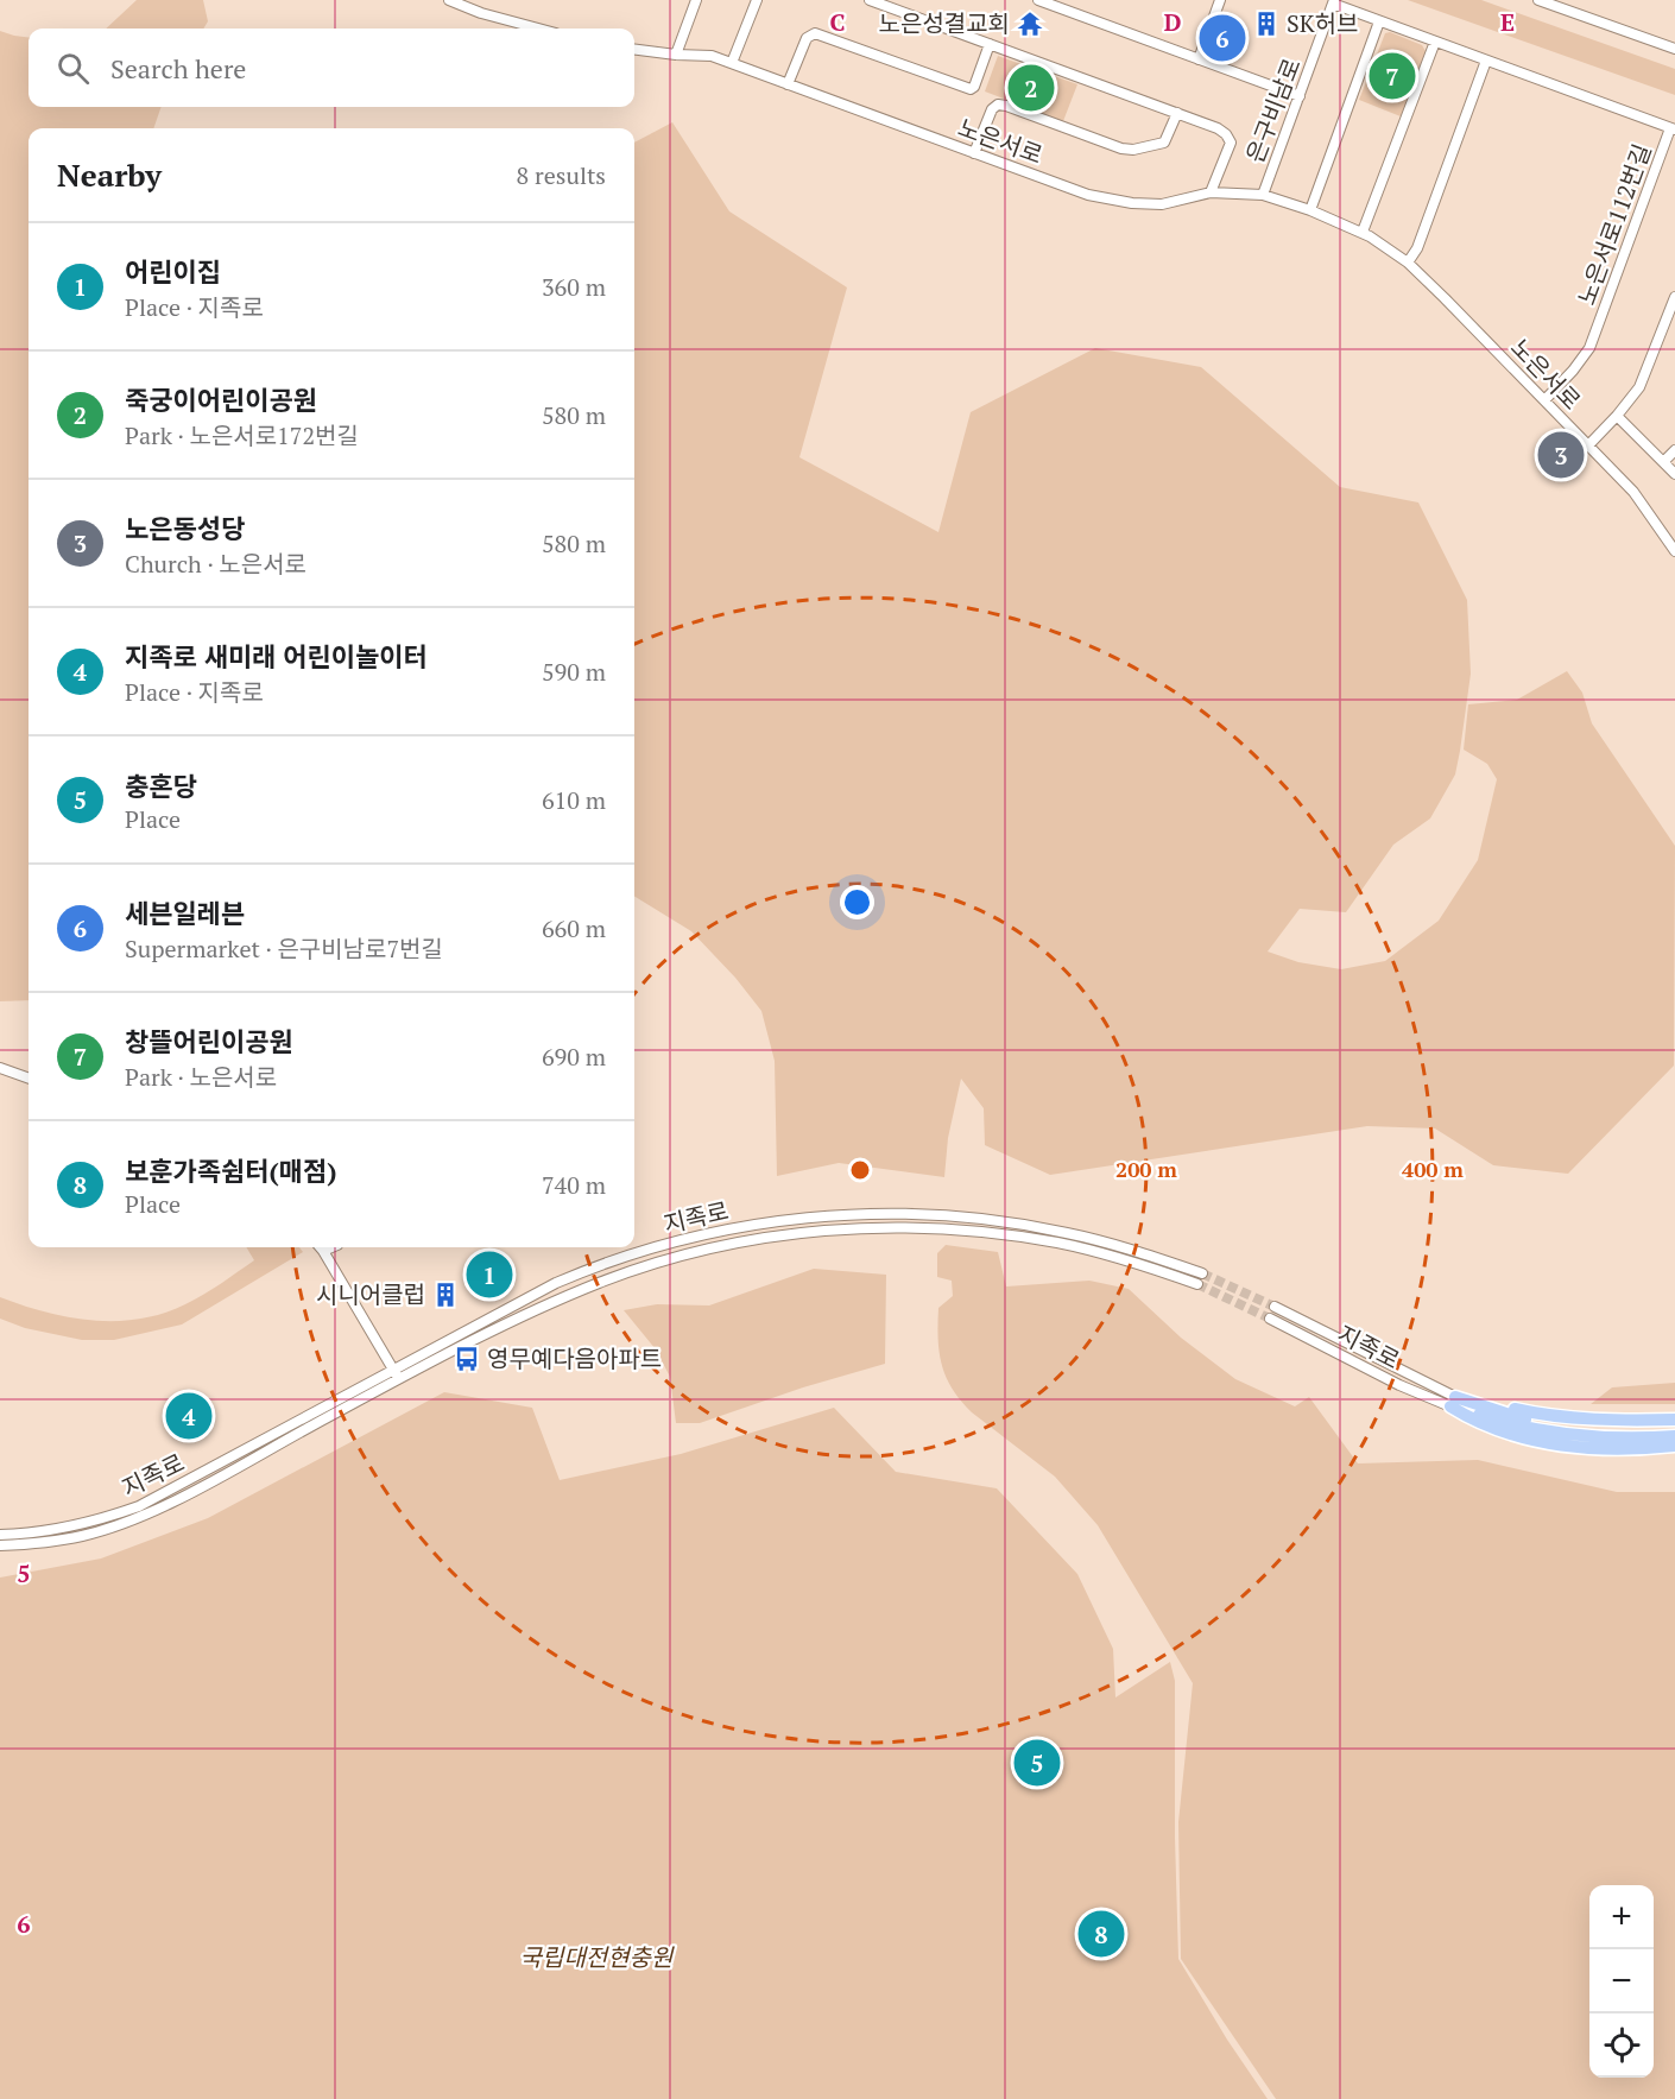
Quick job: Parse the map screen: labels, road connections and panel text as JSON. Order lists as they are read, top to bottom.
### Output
{
  "streets": {
    "street": [
      "은구비남로",
      "노은서로",
      "노은서로112번길",
      "지족로"
    ]
  },
  "crossings": [
    ["은구비남로", "노은서로"],
    ["은구비남로", "노은서로112번길"],
    ["노은서로", "노은서로112번길"]
  ],
  "parks": ["국립대전현충원"],
  "places": {
    "temple": ["노은성결교회"],
    "building": ["SK허브", "시니어클럽"],
    "bus stop": ["영무예다음아파트"]
  },
  "page": {
    "pins": [
      "6",
      "7",
      "2",
      "3",
      "1",
      "4",
      "5",
      "8"
    ],
    "search": "Search here",
    "heading": ["Nearby", "8 results"],
    "list": [
      {
        "mark": "1",
        "name": "어린이집",
        "note": "Place · 지족로",
        "value": "360 m"
      },
      {
        "mark": "2",
        "name": "죽궁이어린이공원",
        "note": "Park · 노은서로172번길",
        "value": "580 m"
      },
      {
        "mark": "3",
        "name": "노은동성당",
        "note": "Church · 노은서로",
        "value": "580 m"
      },
      {
        "mark": "4",
        "name": "지족로 새미래 어린이놀이터",
        "note": "Place · 지족로",
        "value": "590 m"
      },
      {
        "mark": "5",
        "name": "충혼당",
        "note": "Place",
        "value": "610 m"
      },
      {
        "mark": "6",
        "name": "세븐일레븐",
        "note": "Supermarket · 은구비남로7번길",
        "value": "660 m"
      },
      {
        "mark": "7",
        "name": "창뜰어린이공원",
        "note": "Park · 노은서로",
        "value": "690 m"
      },
      {
        "mark": "8",
        "name": "보훈가족쉼터(매점)",
        "note": "Place",
        "value": "740 m"
      }
    ],
    "map_buttons": ["+", "−"]
  },
  "grid": {
    "columns": ["C", "D", "E"],
    "rows": ["5", "6"]
  },
  "rings": ["200 m", "400 m"]
}
